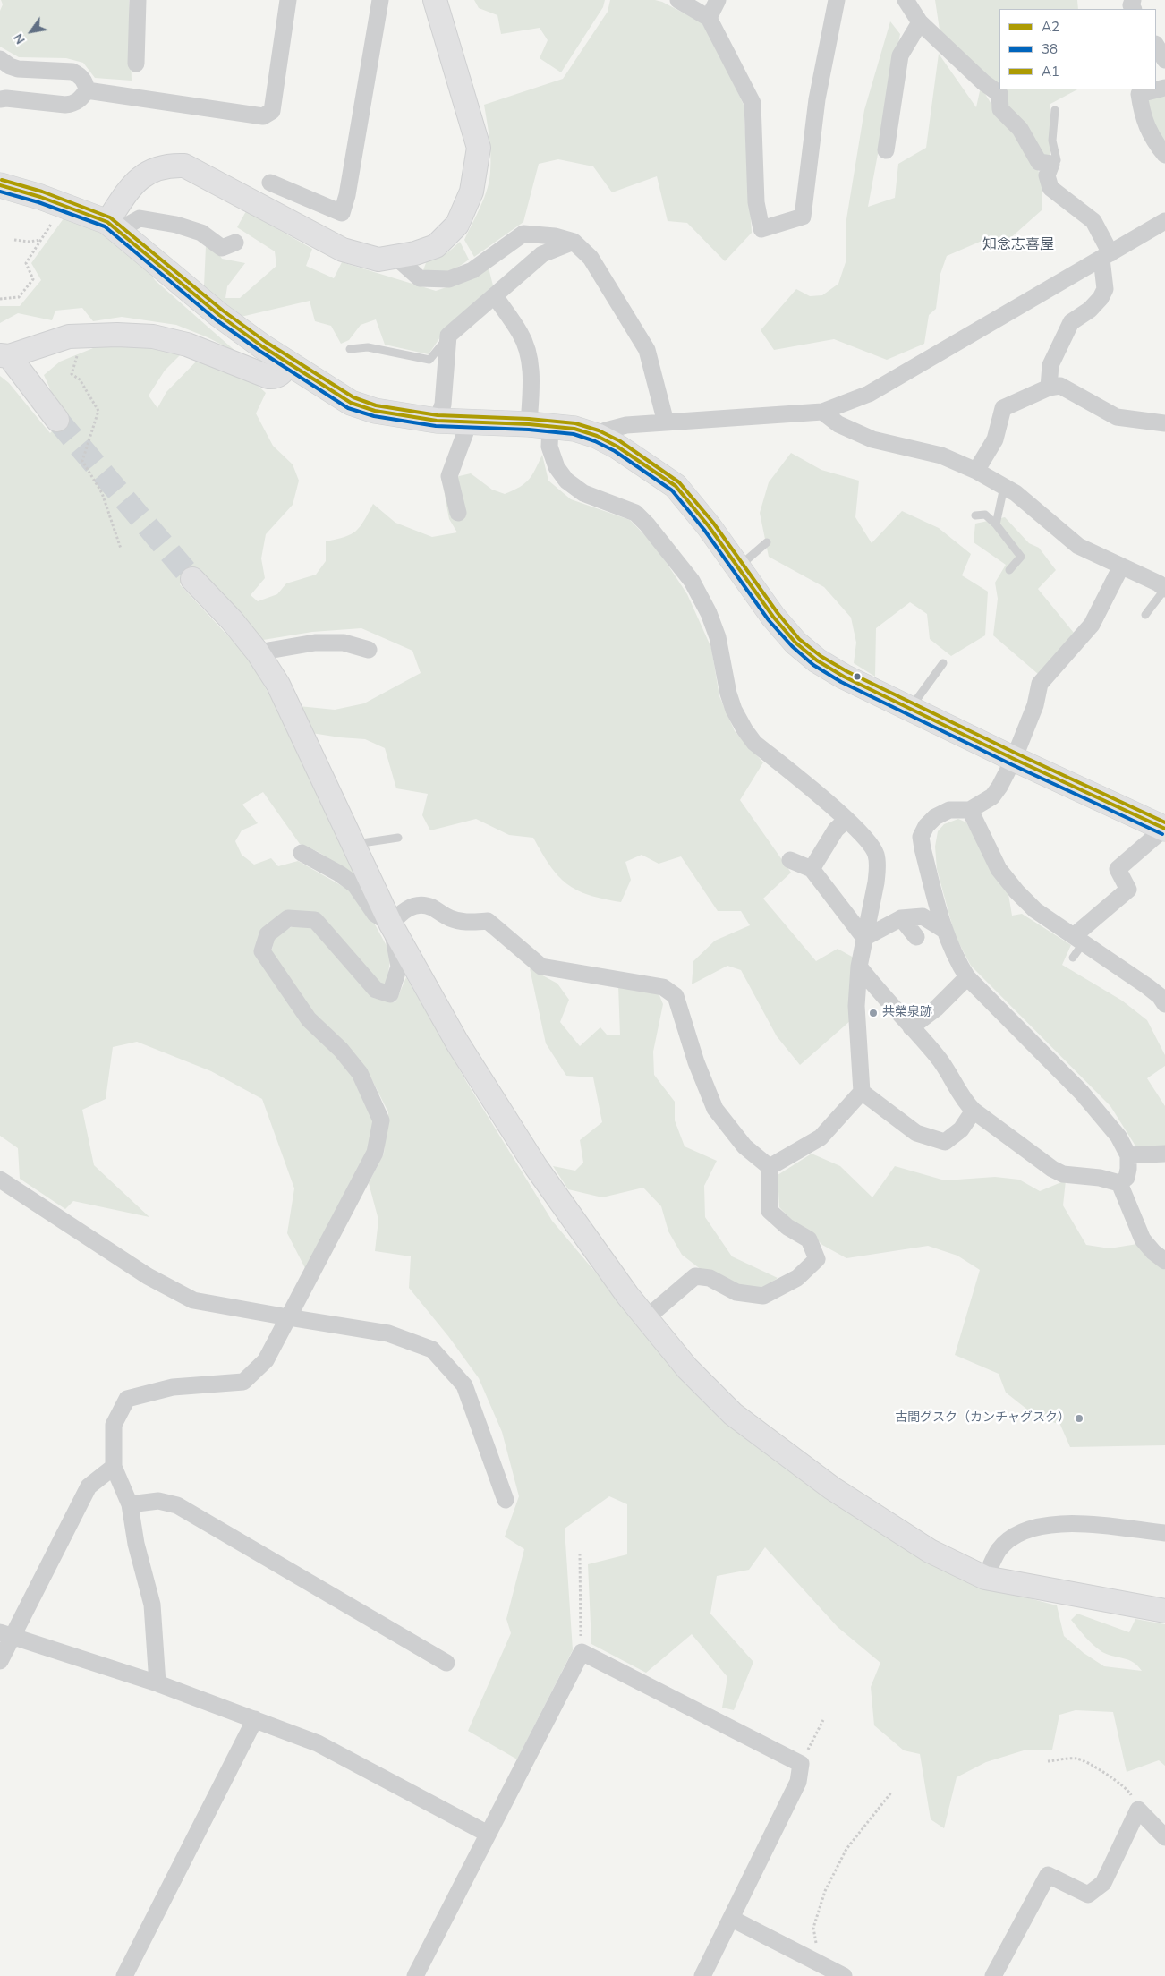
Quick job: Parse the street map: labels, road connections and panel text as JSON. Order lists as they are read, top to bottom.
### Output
{
  "districts": ["知念志喜屋"],
  "places": ["共榮泉跡", "古間グスク（カンチャグスク）"],
  "lines": ["transit line A1", "transit line A2", "transit line 38"],
  "legend": ["A2", "38", "A1"],
  "north": "bottom left"
}
